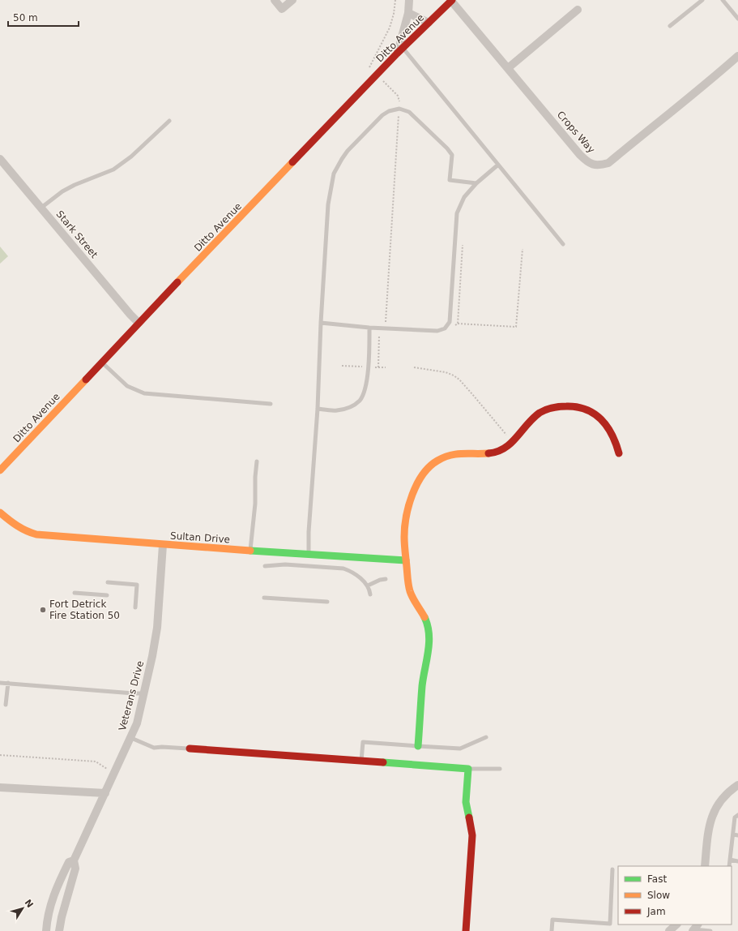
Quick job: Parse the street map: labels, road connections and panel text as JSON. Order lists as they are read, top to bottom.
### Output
{
  "streets": {
    "street": [
      "Ditto Avenue",
      "Crops Way",
      "Stark Street",
      "Sultan Drive",
      "Veterans Drive"
    ]
  },
  "crossings": [
    ["Ditto Avenue", "Crops Way"],
    ["Ditto Avenue", "Stark Street"],
    ["Sultan Drive", "Veterans Drive"]
  ],
  "places": ["Fort Detrick Fire Station 50"],
  "legend": ["Fast", "Slow", "Jam"],
  "scale_bar": "50 m",
  "north": "top right"
}
